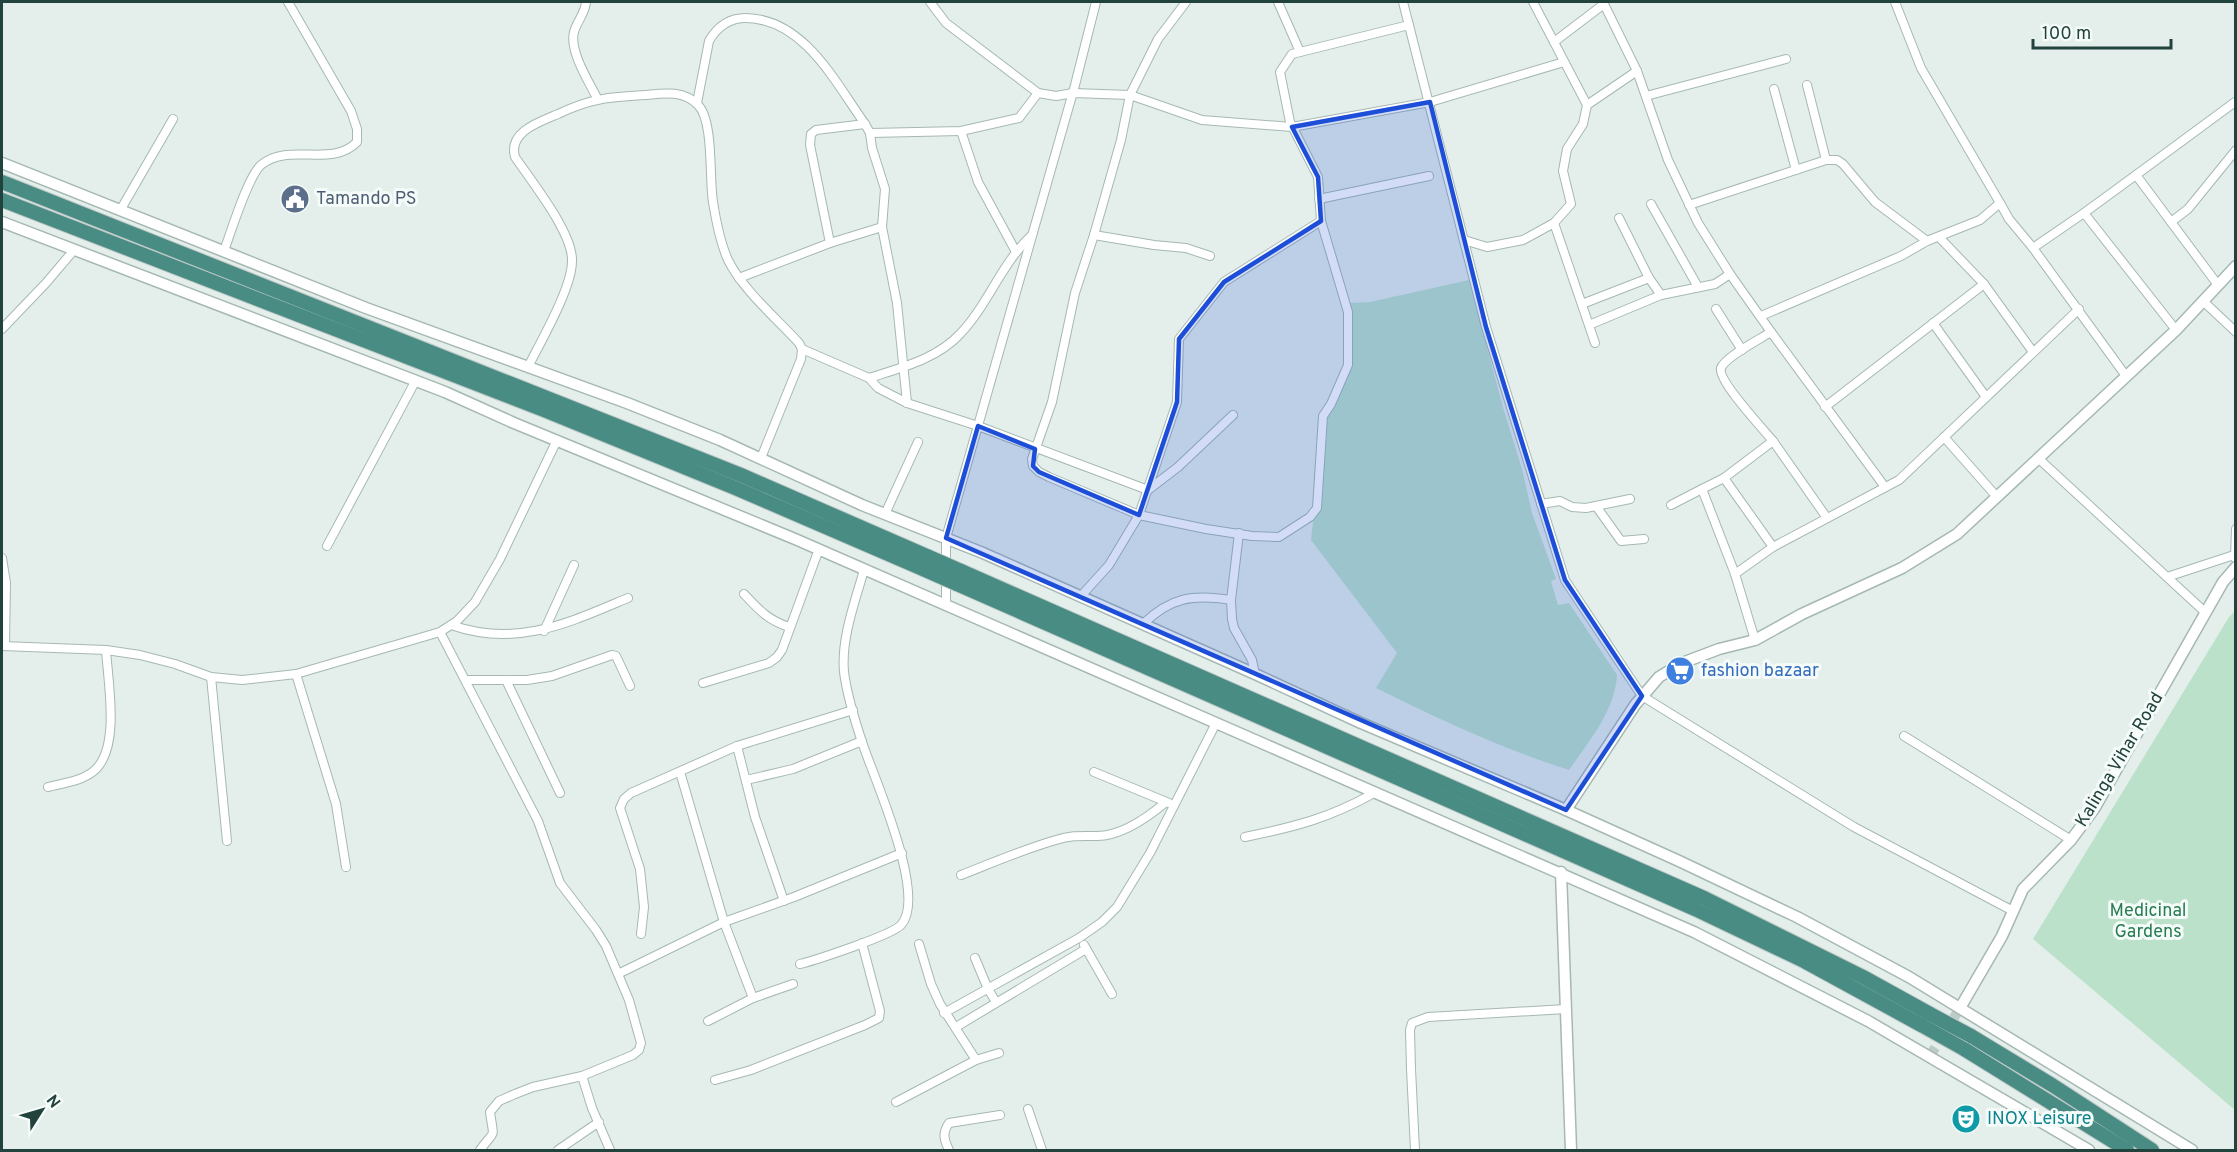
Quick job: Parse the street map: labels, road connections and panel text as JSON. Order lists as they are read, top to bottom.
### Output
{
  "streets": {
    "street": ["Kalinga Vihar Road"]
  },
  "parks": ["Medicinal Gardens"],
  "places": {
    "public building": ["Tamando PS"],
    "supermarket": ["fashion bazaar"],
    "theatre": ["INOX Leisure"]
  },
  "scale_bar": "100 m",
  "north": "top right"
}
